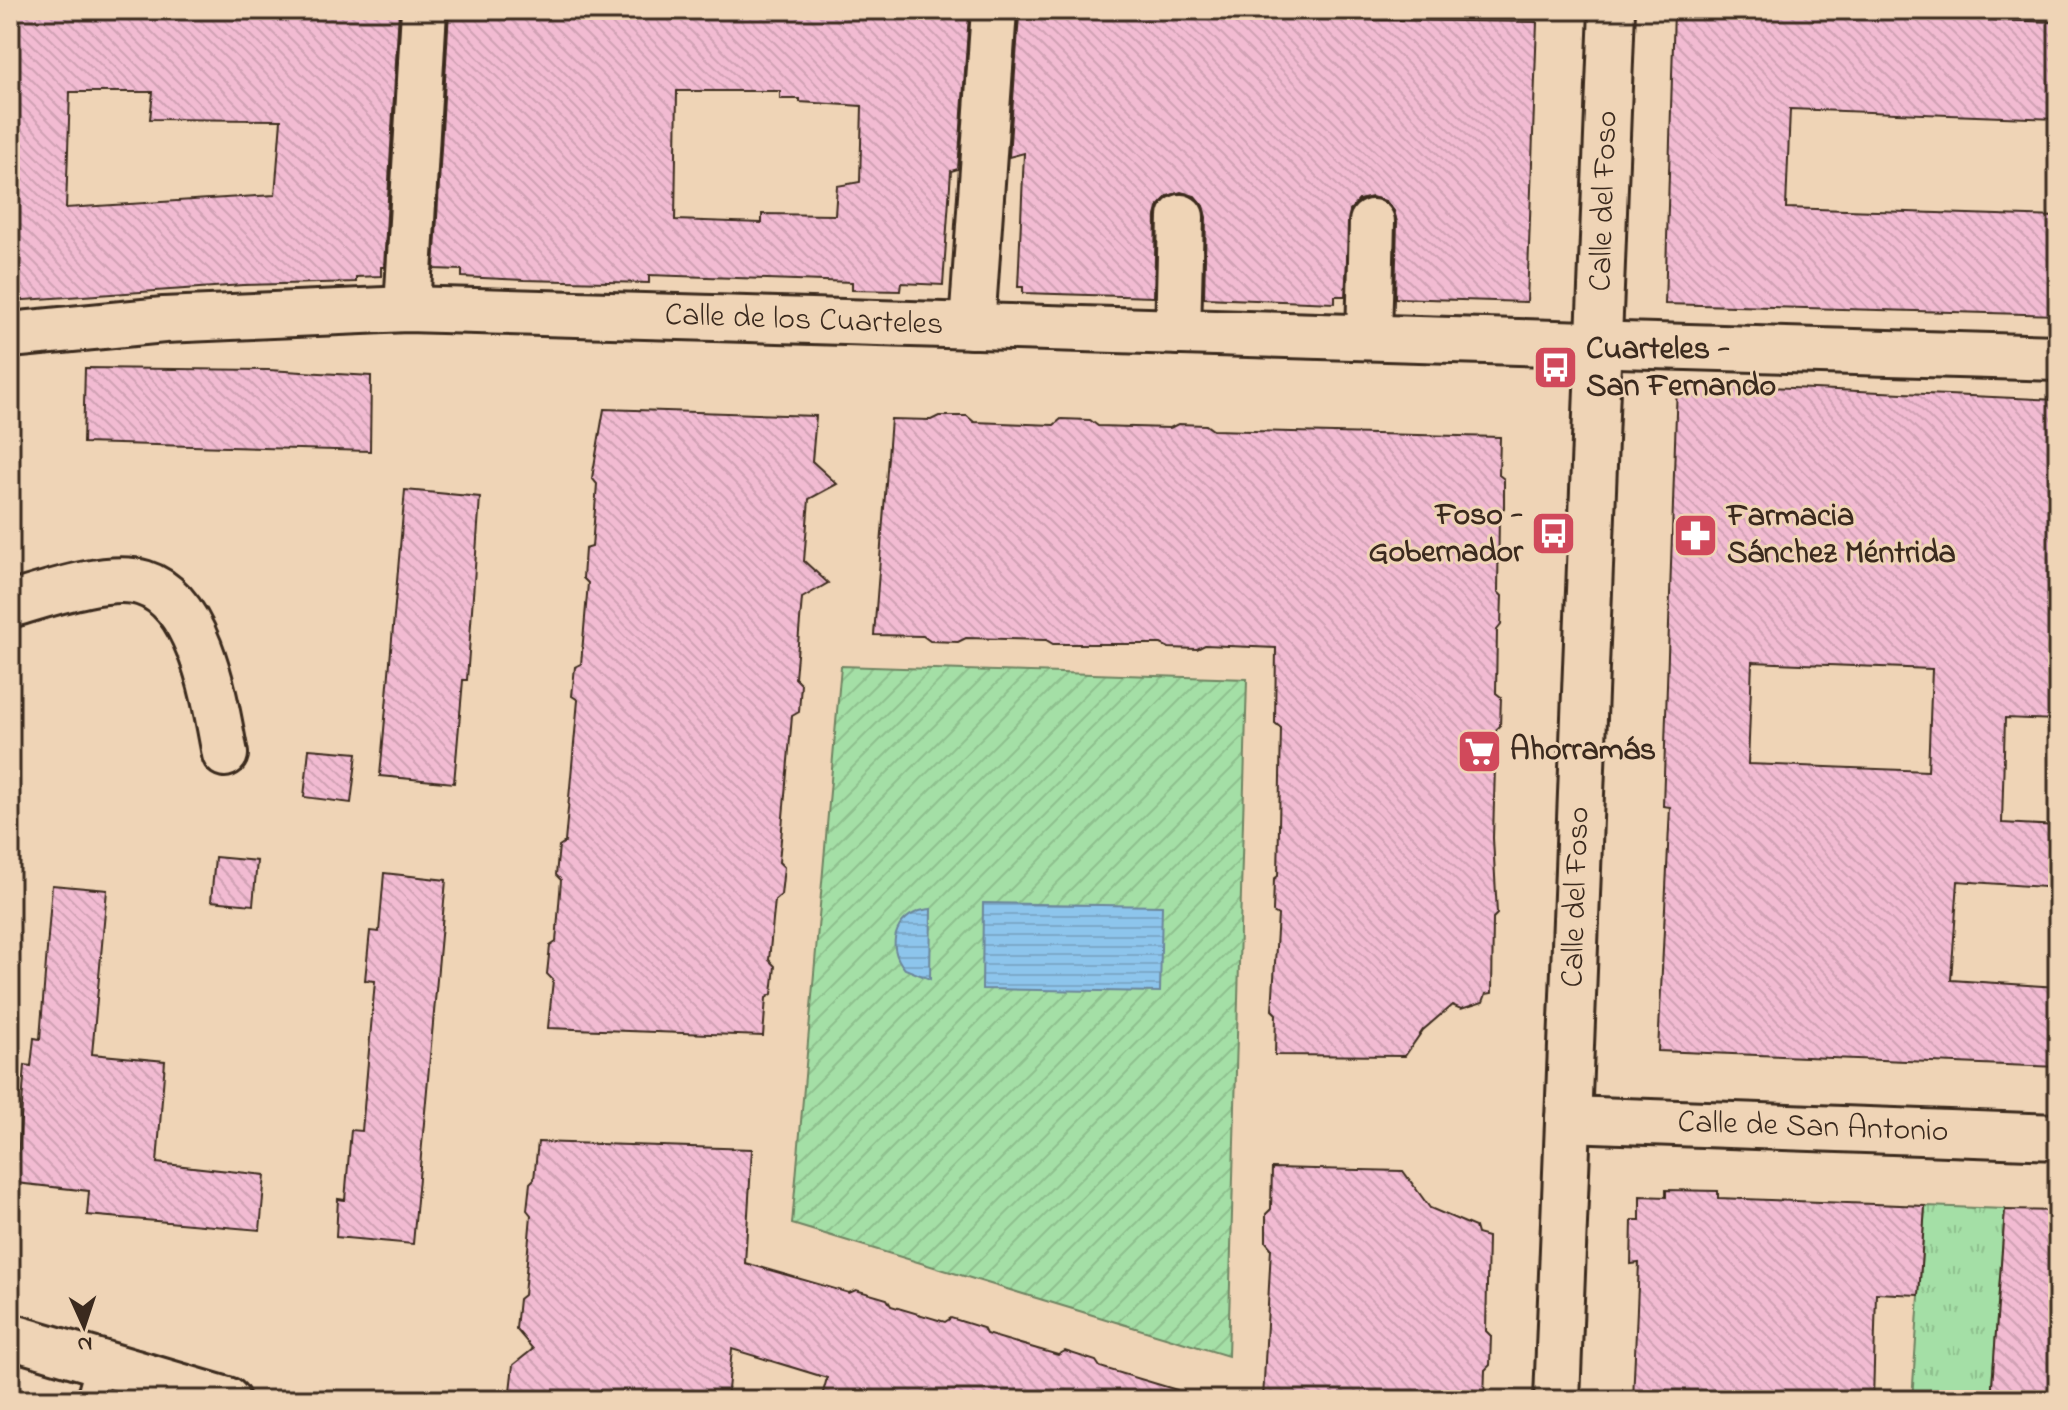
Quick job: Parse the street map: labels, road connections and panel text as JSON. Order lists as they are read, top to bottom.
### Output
{
  "streets": {
    "street": ["Calle del Foso", "Calle de los Cuarteles", "Calle de San Antonio"]
  },
  "crossings": [
    ["Calle del Foso", "Calle de los Cuarteles"],
    ["Calle del Foso", "Calle de San Antonio"]
  ],
  "places": {
    "bus stop": ["Cuarteles - San Fernando", "Foso - Gobernador"],
    "pharmacy": ["Farmacia Sánchez Méntrida"],
    "supermarket": ["Ahorramás"]
  },
  "north": "bottom"
}
